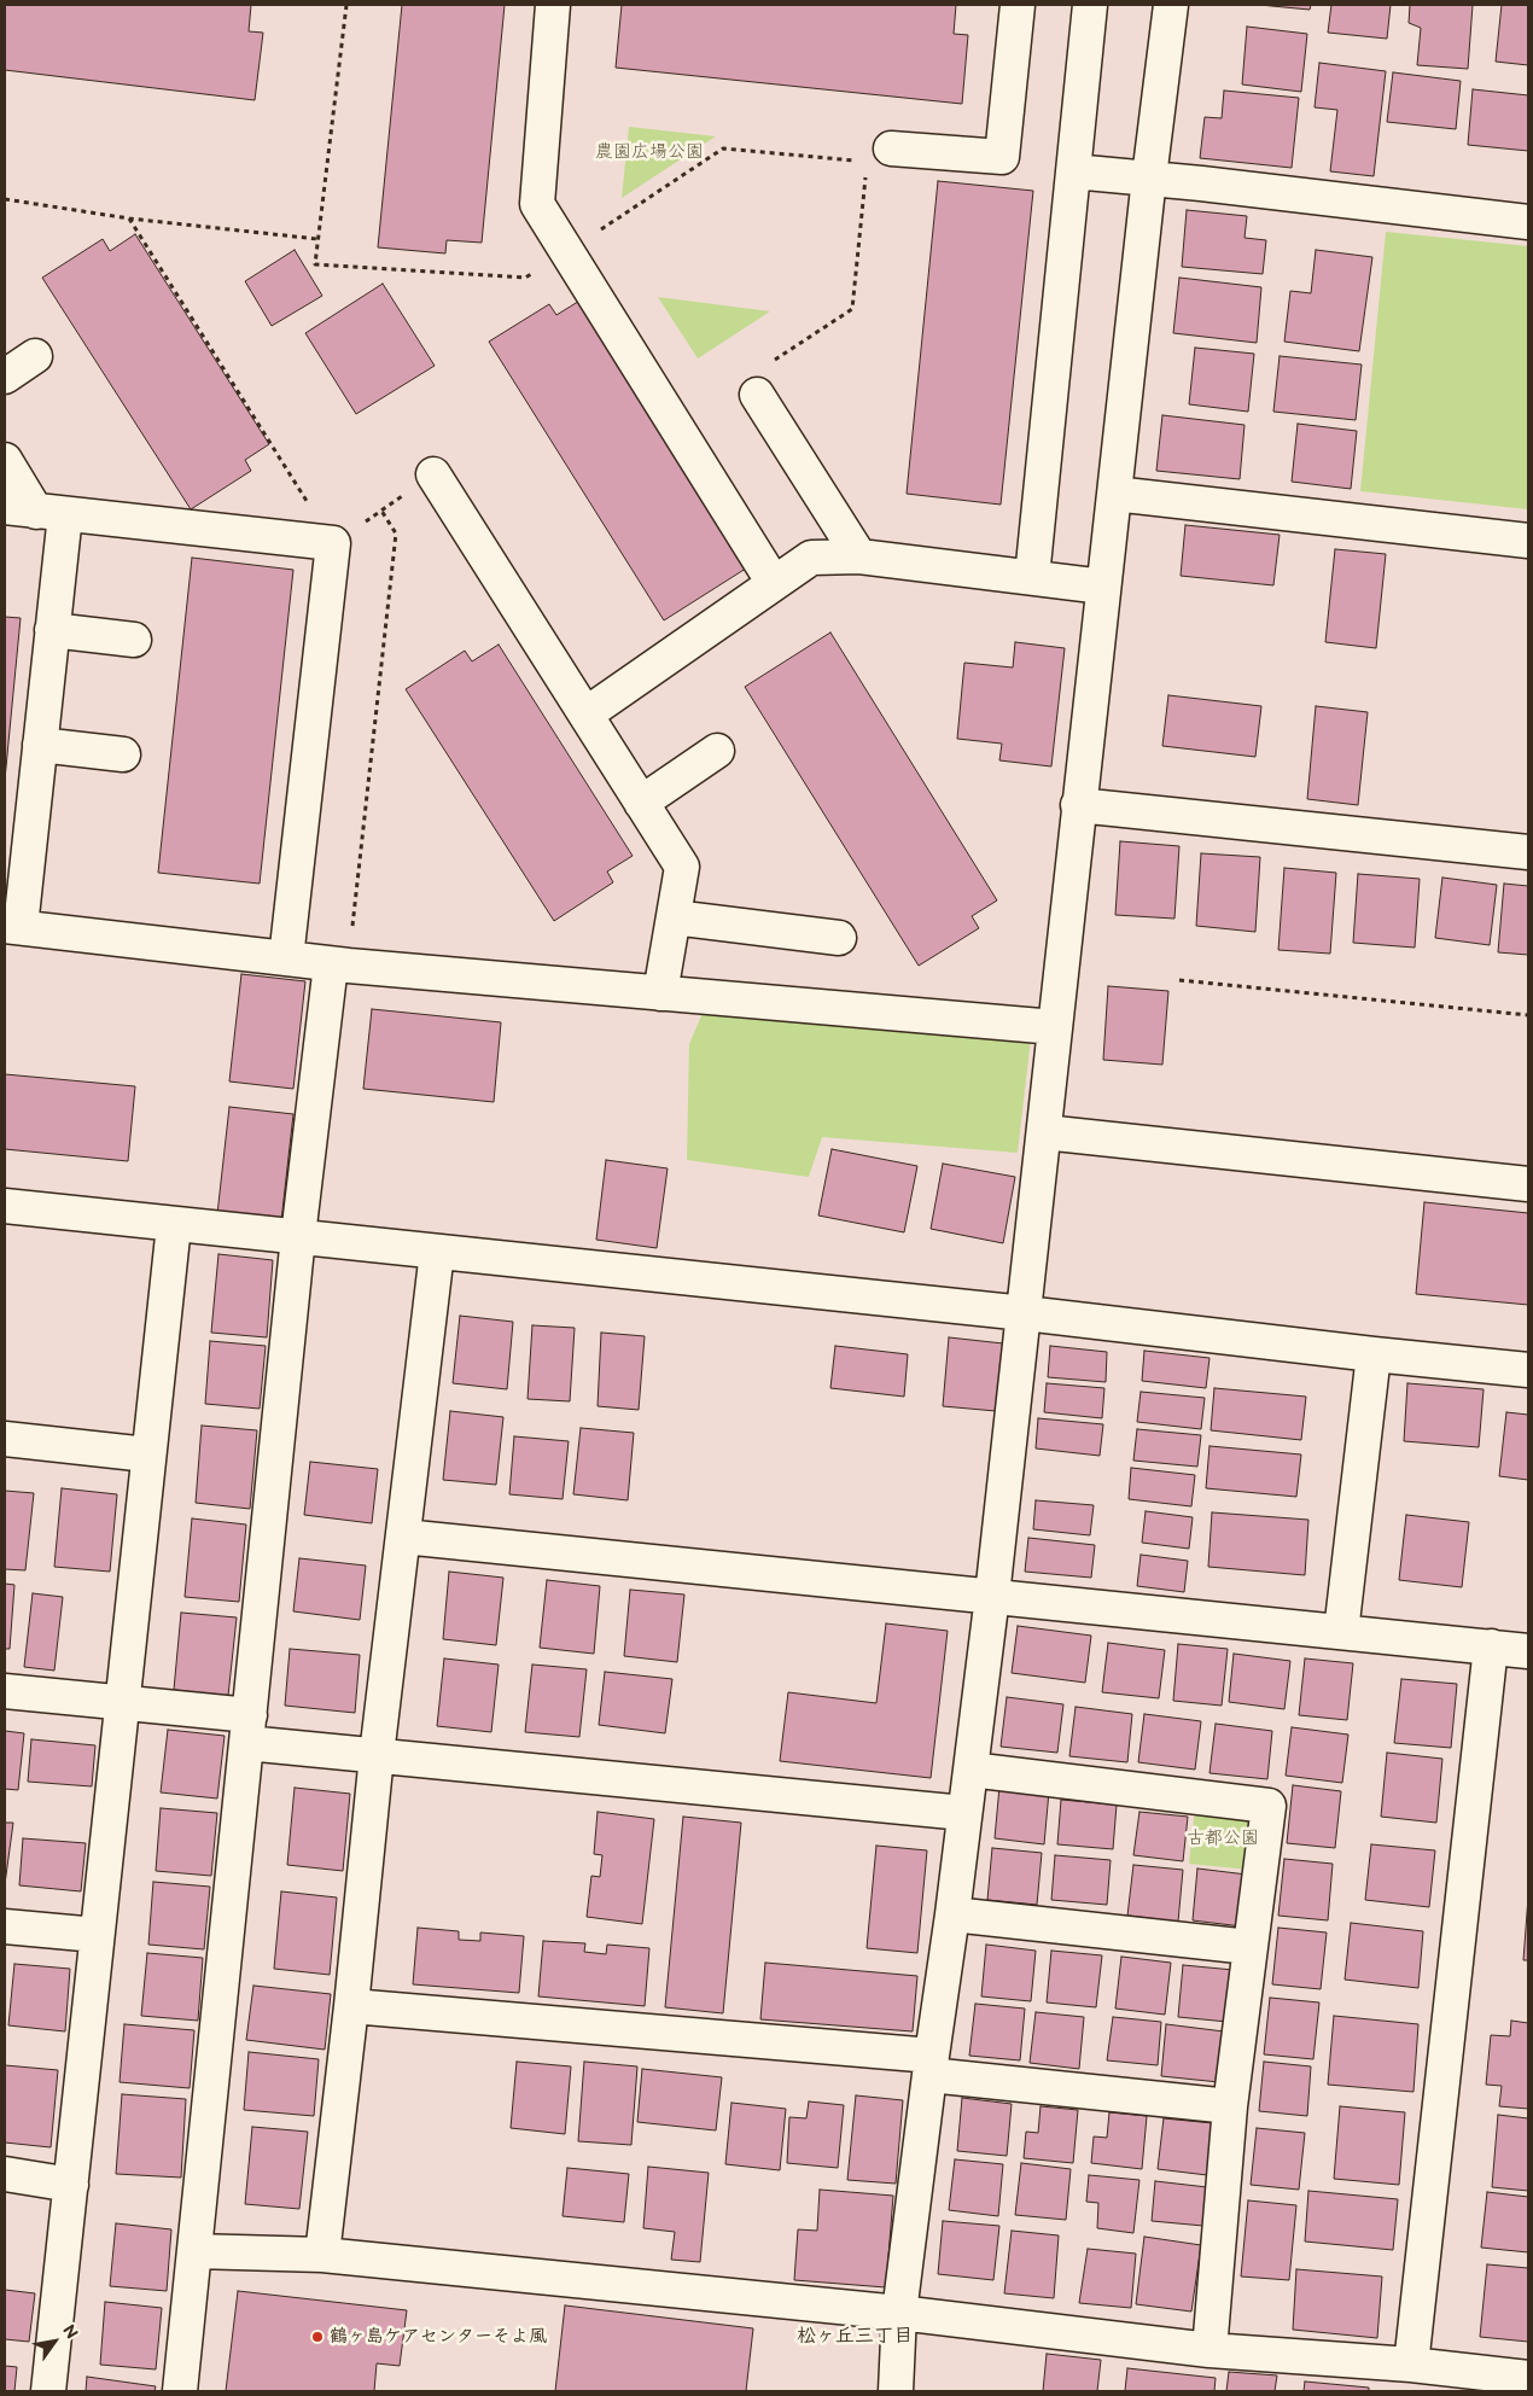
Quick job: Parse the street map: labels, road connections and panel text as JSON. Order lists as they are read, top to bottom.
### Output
{
  "districts": ["松ヶ丘三丁目"],
  "parks": ["農園広場公園", "古都公園"],
  "places": ["鶴ヶ島ケアセンターそよ風"],
  "north": "top right"
}
